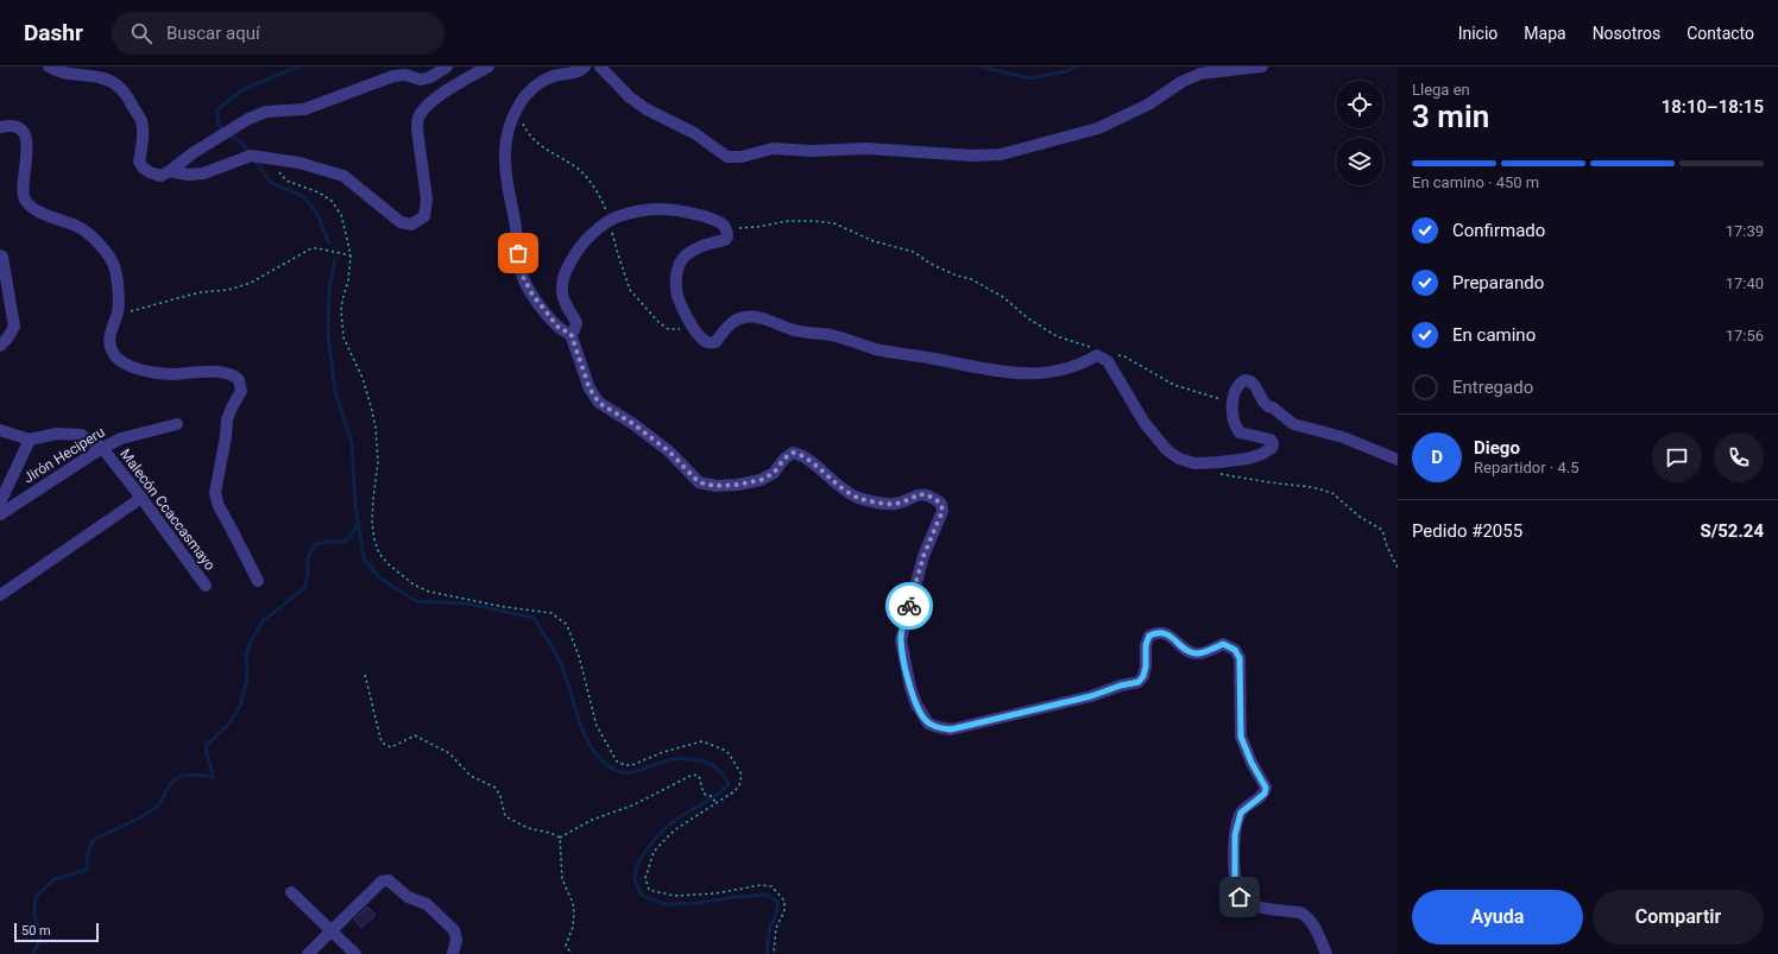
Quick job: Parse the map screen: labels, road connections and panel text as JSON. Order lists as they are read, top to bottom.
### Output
{
  "streets": {
    "street": ["Jirón Heciperu", "Malecón Ccaccasmayo"]
  },
  "crossings": [
    ["Jirón Heciperu", "Malecón Ccaccasmayo"]
  ],
  "scale_bar": "50 m",
  "page": {
    "header": "Dashr",
    "search": "Buscar aquí",
    "nav": [
      "Inicio",
      "Mapa",
      "Nosotros",
      "Contacto"
    ],
    "heading": ["3 min", "Llega en", "18:10–18:15"],
    "panel": [
      "Diego",
      "Repartidor · 4.5",
      "Pedido #2055",
      "S/52.24"
    ],
    "bar": "En camino · 450 m",
    "list": [
      ["Confirmado", "17:39"],
      ["Preparando", "17:40"],
      ["En camino", "17:56"],
      "Entregado"
    ],
    "round": "D",
    "buttons": ["Ayuda", "Compartir"],
    "scale": "50 m"
  }
}
